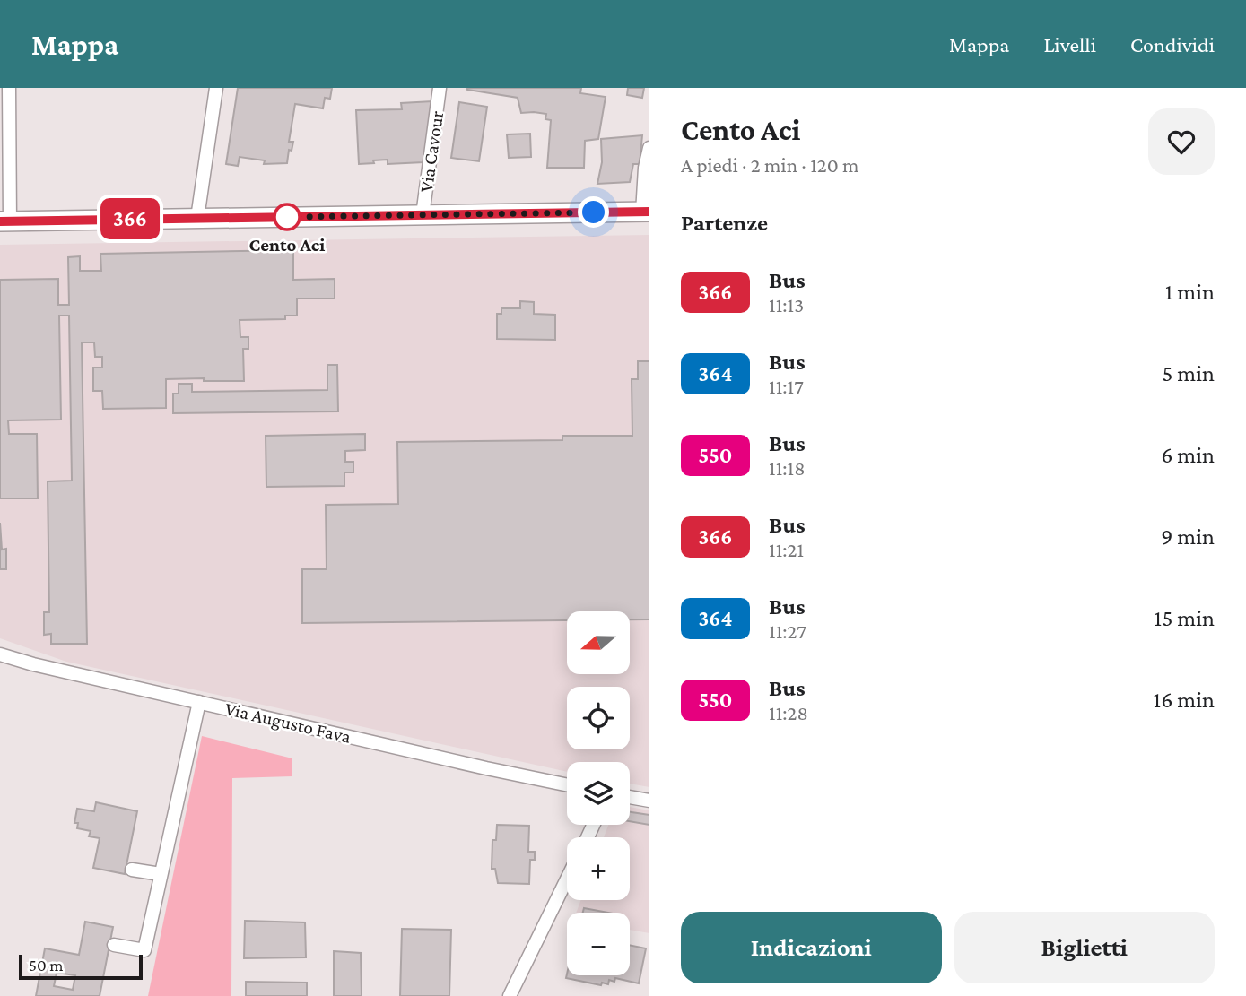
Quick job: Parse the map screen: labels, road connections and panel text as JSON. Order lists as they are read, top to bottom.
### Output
{
  "streets": {
    "street": ["Via Cavour", "Via Augusto Fava"]
  },
  "places": ["Cento Aci"],
  "lines": ["bus line 366"],
  "scale_bar": "50 m",
  "north": "left",
  "page": {
    "header": "Mappa",
    "nav": ["Mappa", "Livelli", "Condividi"],
    "on_map": "366",
    "heading": [
      ["Cento Aci", "A piedi · 2 min · 120 m"],
      "Partenze"
    ],
    "list": [
      {
        "mark": "366",
        "name": "Bus",
        "note": "11:13",
        "value": "1 min"
      },
      {
        "mark": "364",
        "name": "Bus",
        "note": "11:17",
        "value": "5 min"
      },
      {
        "mark": "550",
        "name": "Bus",
        "note": "11:18",
        "value": "6 min"
      },
      {
        "mark": "366",
        "name": "Bus",
        "note": "11:21",
        "value": "9 min"
      },
      {
        "mark": "364",
        "name": "Bus",
        "note": "11:27",
        "value": "15 min"
      },
      {
        "mark": "550",
        "name": "Bus",
        "note": "11:28",
        "value": "16 min"
      }
    ],
    "map_buttons": ["+", "−"],
    "buttons": ["Indicazioni", "Biglietti"],
    "scale": "50 m"
  }
}
